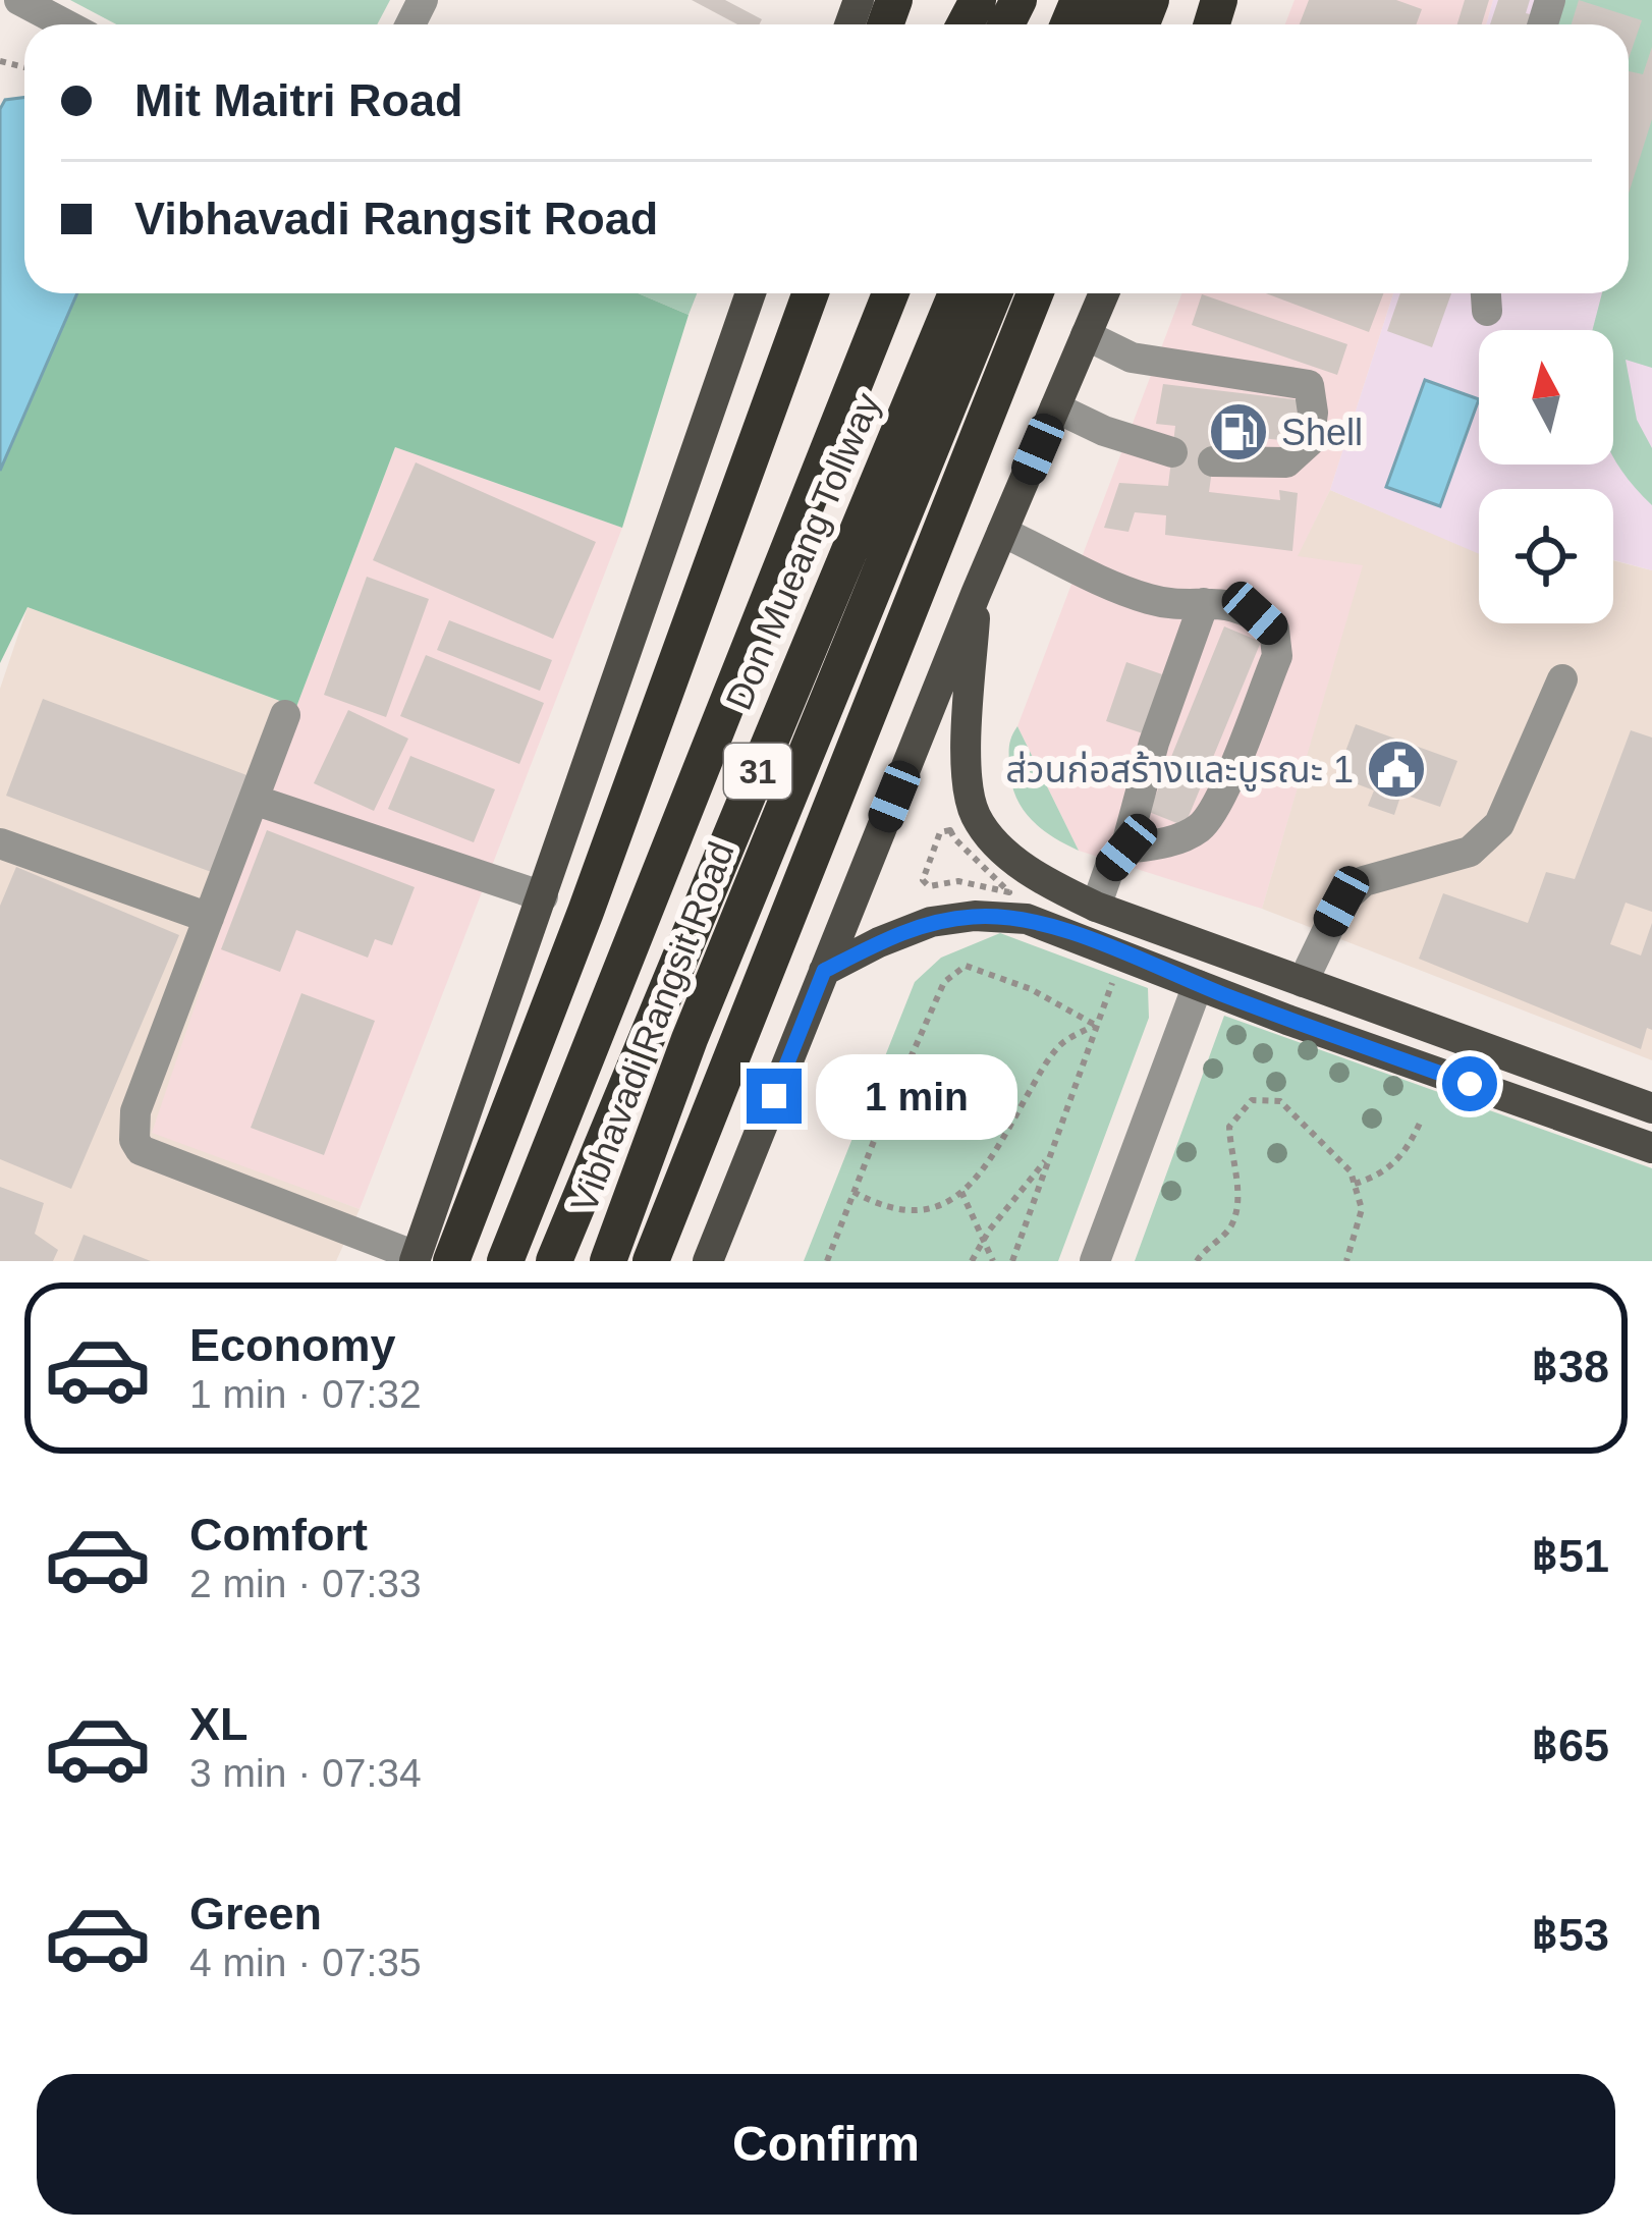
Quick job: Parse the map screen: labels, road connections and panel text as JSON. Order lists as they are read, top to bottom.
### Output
{
  "streets": {
    "highway": ["Don Mueang Tollway", "31", "Vibhavadi Rangsit Road"]
  },
  "places": {
    "fuel station": ["Shell"],
    "public building": ["ส่วนก่อสร้างและบูรณะ 1"]
  },
  "north": "top",
  "page": {
    "banner": ["Mit Maitri Road", "Vibhavadi Rangsit Road"],
    "bubble": "1 min",
    "list": [
      {
        "name": "Economy",
        "note": "1 min · 07:32",
        "value": "฿38"
      },
      {
        "name": "Comfort",
        "note": "2 min · 07:33",
        "value": "฿51"
      },
      {
        "name": "XL",
        "note": "3 min · 07:34",
        "value": "฿65"
      },
      {
        "name": "Green",
        "note": "4 min · 07:35",
        "value": "฿53"
      }
    ],
    "buttons": "Confirm"
  }
}
